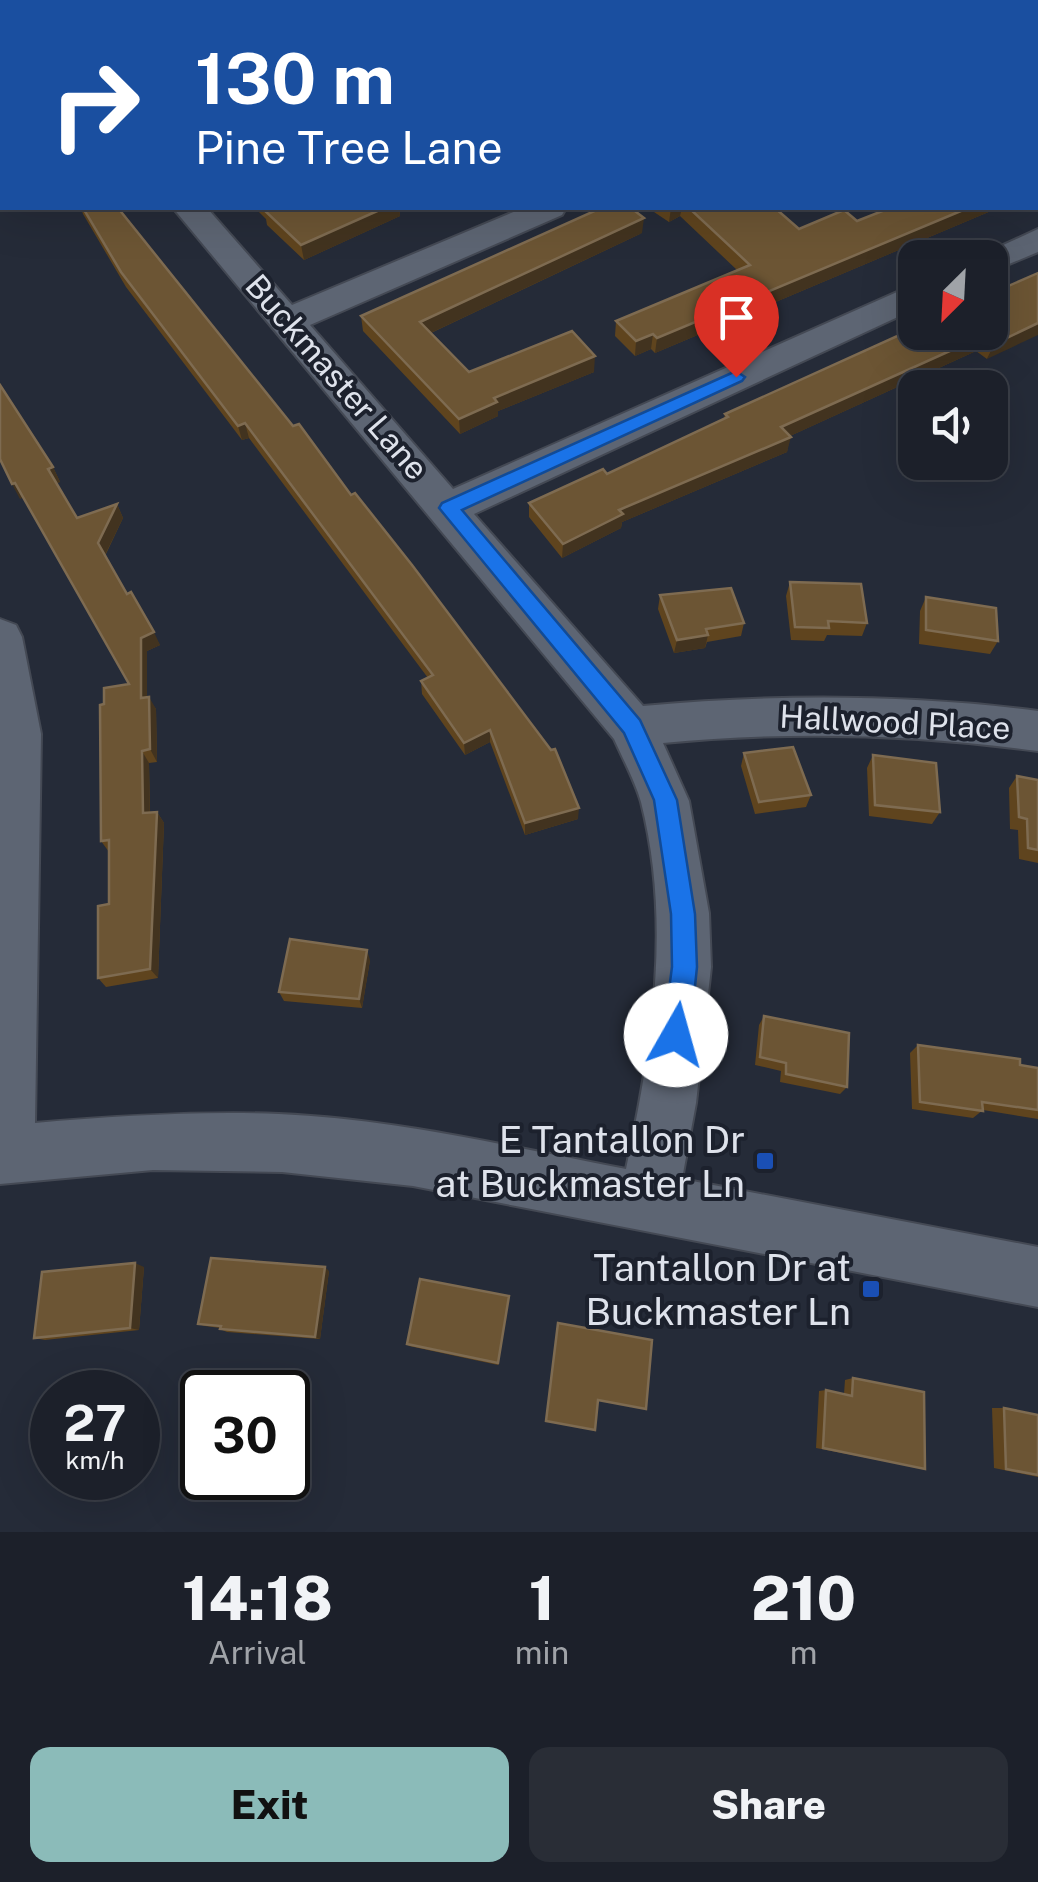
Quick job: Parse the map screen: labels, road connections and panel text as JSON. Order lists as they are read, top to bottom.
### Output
{
  "streets": {
    "street": ["Buckmaster Lane", "Hallwood Place"]
  },
  "crossings": [
    ["Buckmaster Lane", "Hallwood Place"]
  ],
  "places": {
    "transit": ["E Tantallon Dr at Buckmaster Ln", "Tantallon Dr at Buckmaster Ln"]
  },
  "north": "bottom left",
  "page": {
    "turn": ["130 m", "Pine Tree Lane"],
    "speed": "27 km/h",
    "limit": "30",
    "eta": [
      "14:18",
      "Arrival",
      "1",
      "min",
      "210",
      "m"
    ],
    "buttons": ["Exit", "Share"]
  }
}
